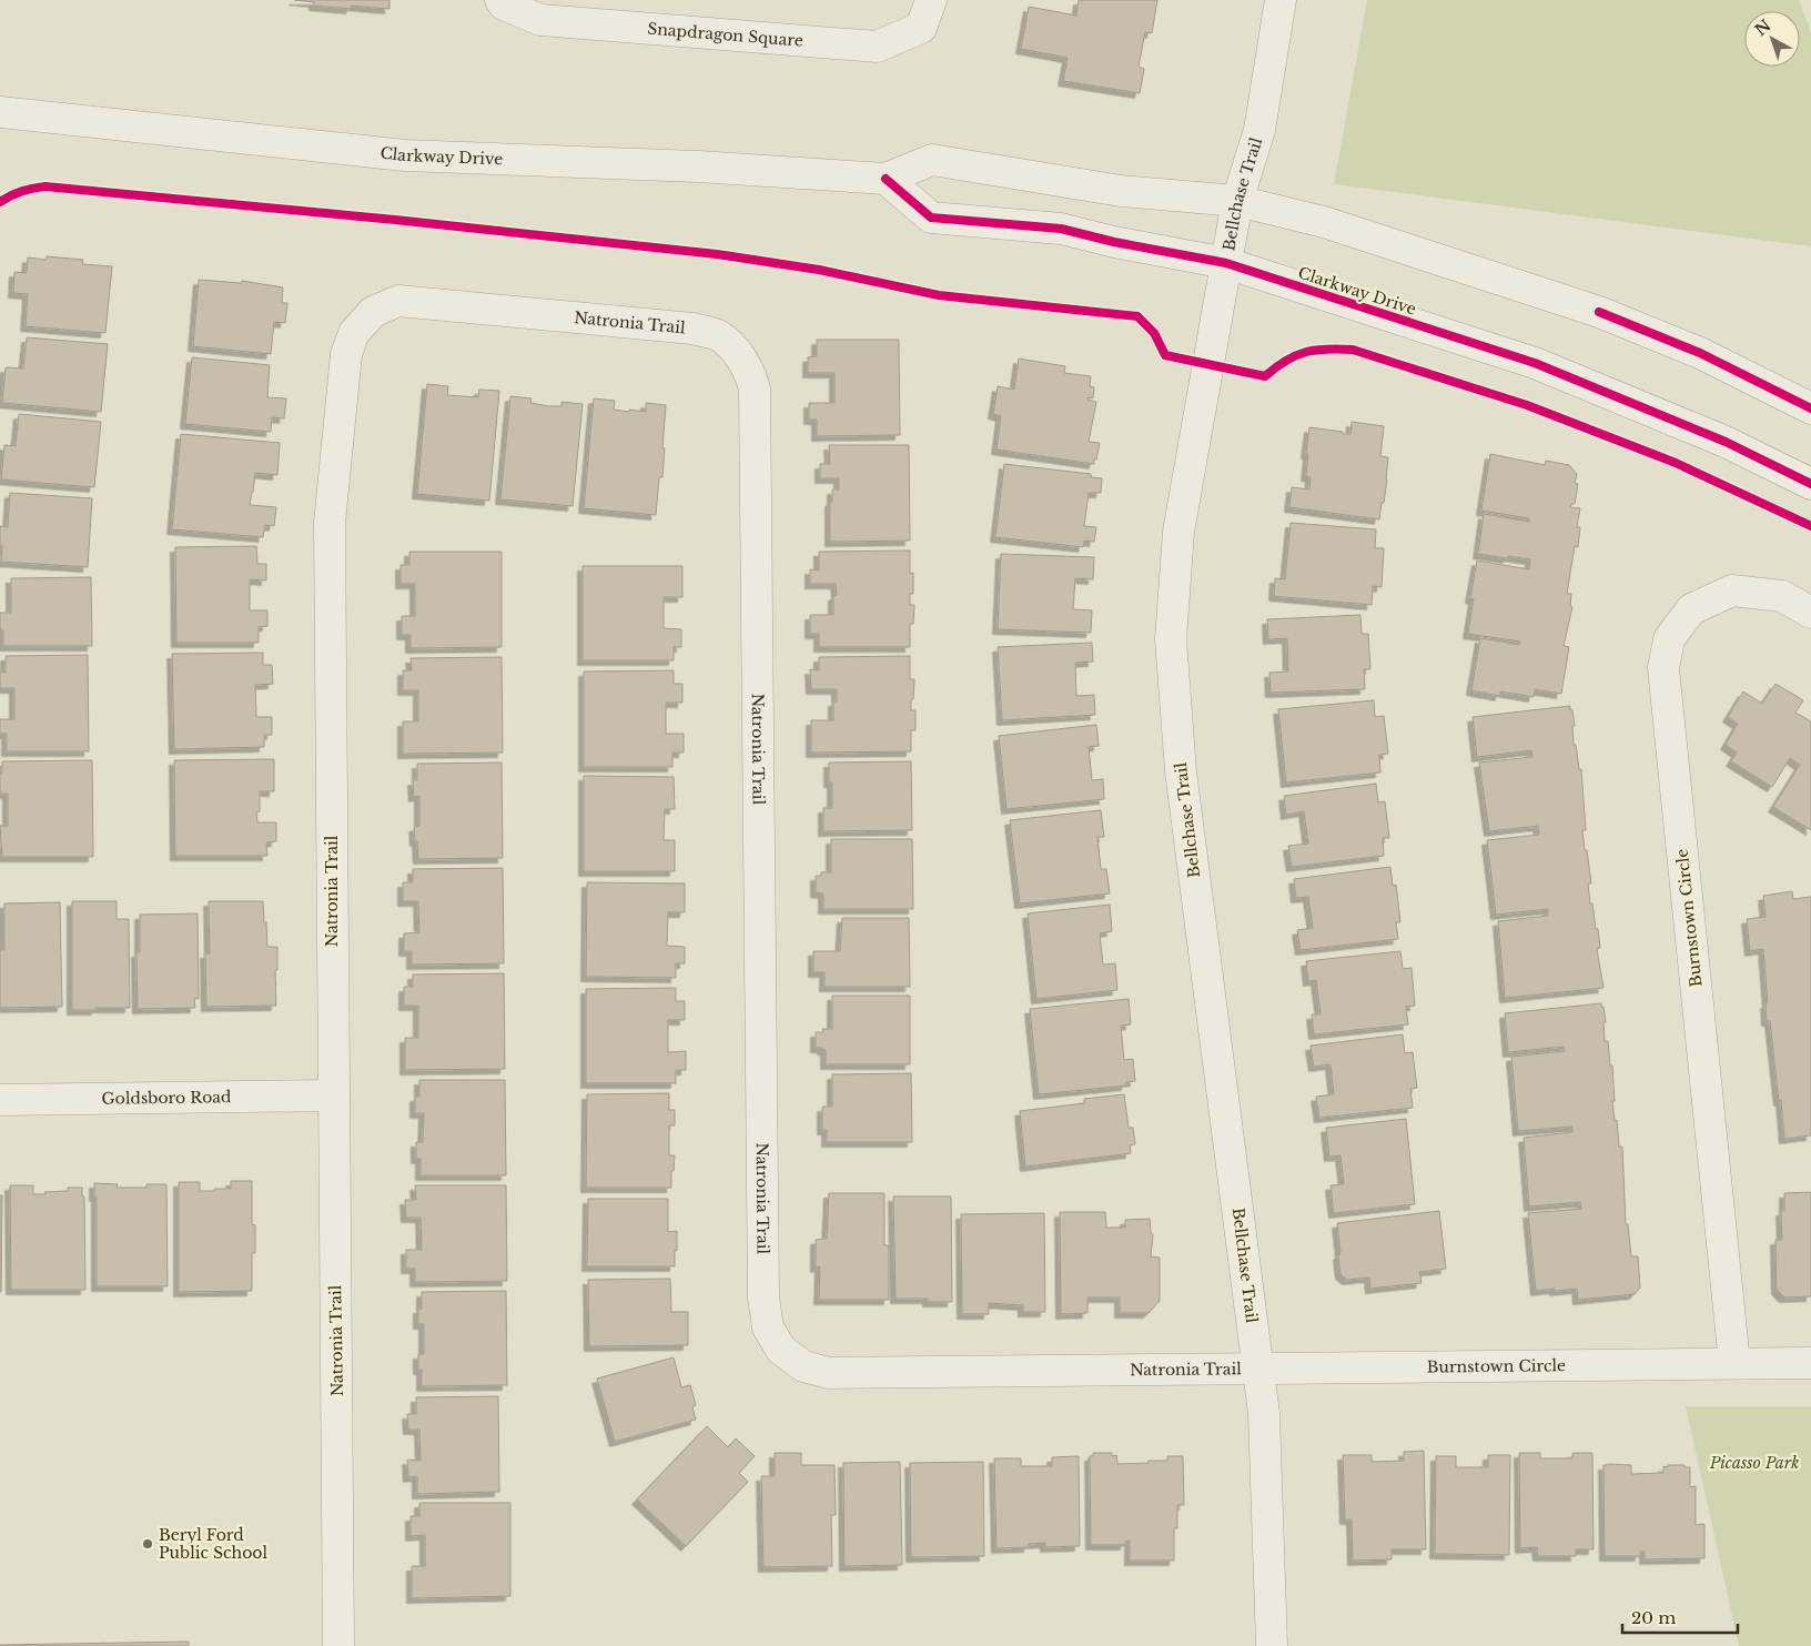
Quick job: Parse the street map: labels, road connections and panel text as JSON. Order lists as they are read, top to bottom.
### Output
{
  "streets": {
    "street": [
      "Snapdragon Square",
      "Clarkway Drive",
      "Bellchase Trail",
      "Natronia Trail",
      "Burnstown Circle",
      "Goldsboro Road"
    ]
  },
  "crossings": [
    ["Clarkway Drive", "Bellchase Trail"],
    ["Bellchase Trail", "Natronia Trail"],
    ["Bellchase Trail", "Burnstown Circle"],
    ["Natronia Trail", "Burnstown Circle"],
    ["Natronia Trail", "Goldsboro Road"]
  ],
  "parks": ["Picasso Park"],
  "places": ["Beryl Ford Public School"],
  "scale_bar": "20 m",
  "north": "top left"
}
